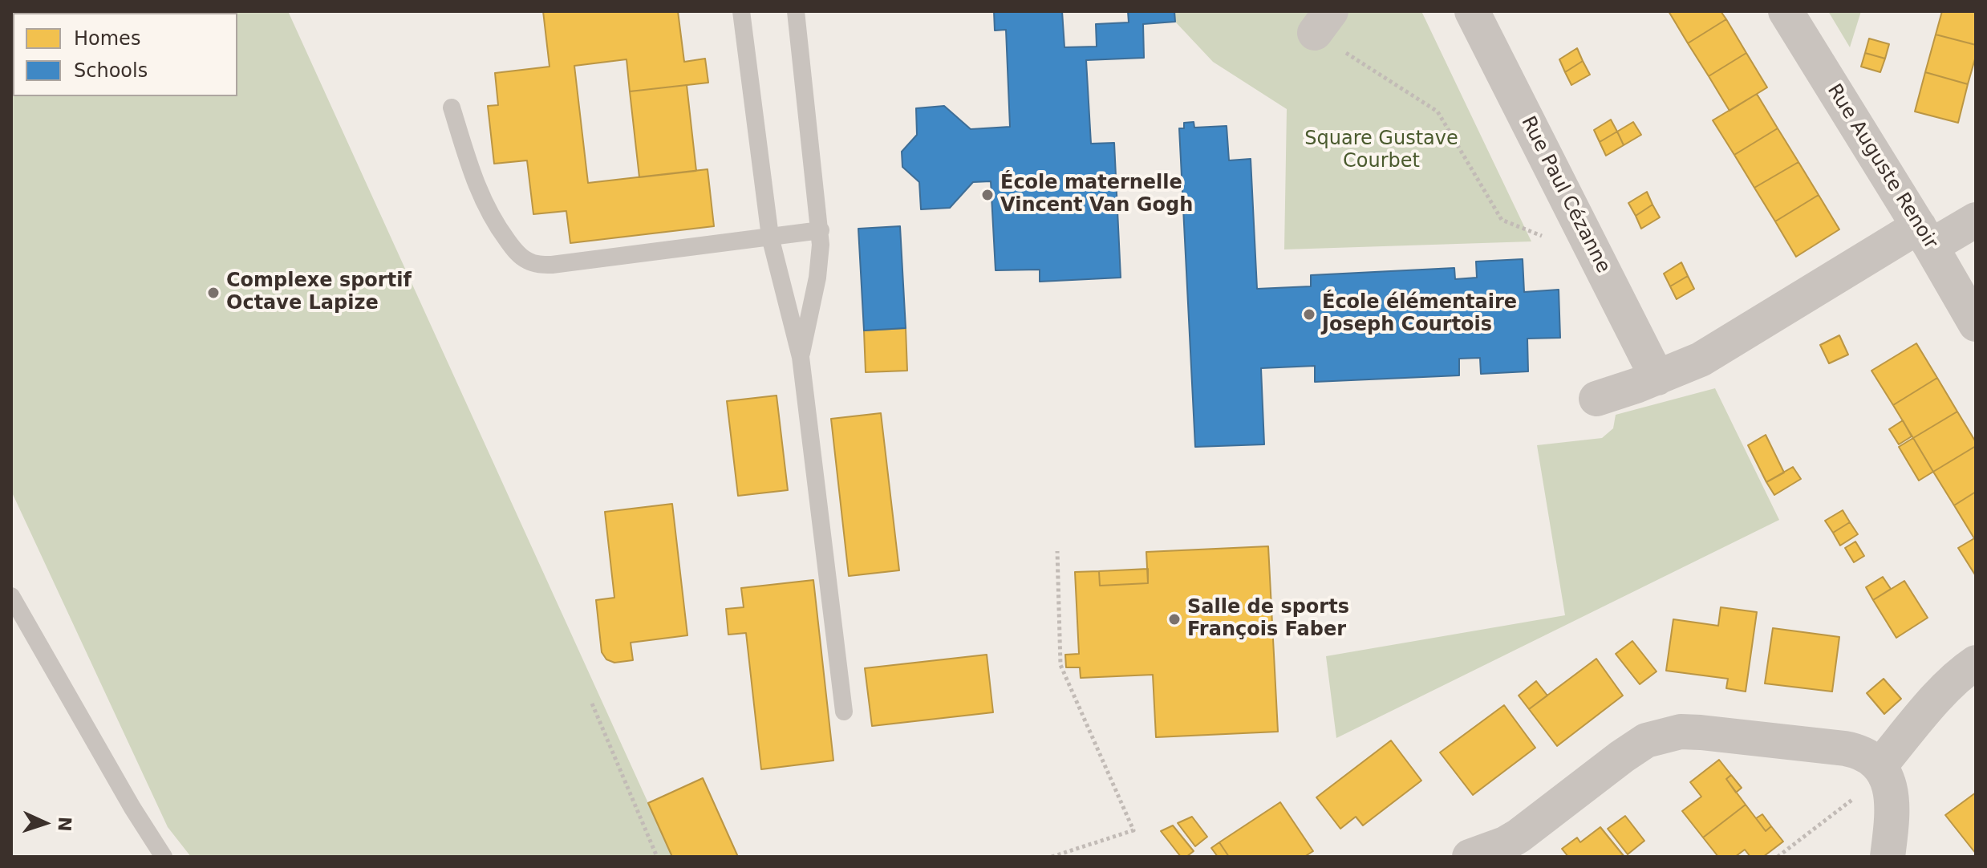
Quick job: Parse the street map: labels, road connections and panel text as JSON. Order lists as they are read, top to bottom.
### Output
{
  "streets": {
    "street": ["Rue Auguste Renoir", "Rue Paul Cézanne"]
  },
  "parks": ["Square Gustave Courbet"],
  "places": [
    "École maternelle Vincent Van Gogh",
    "Complexe sportif Octave Lapize",
    "École élémentaire Joseph Courtois",
    "Salle de sports François Faber"
  ],
  "legend": ["Homes", "Schools"],
  "north": "right"
}
